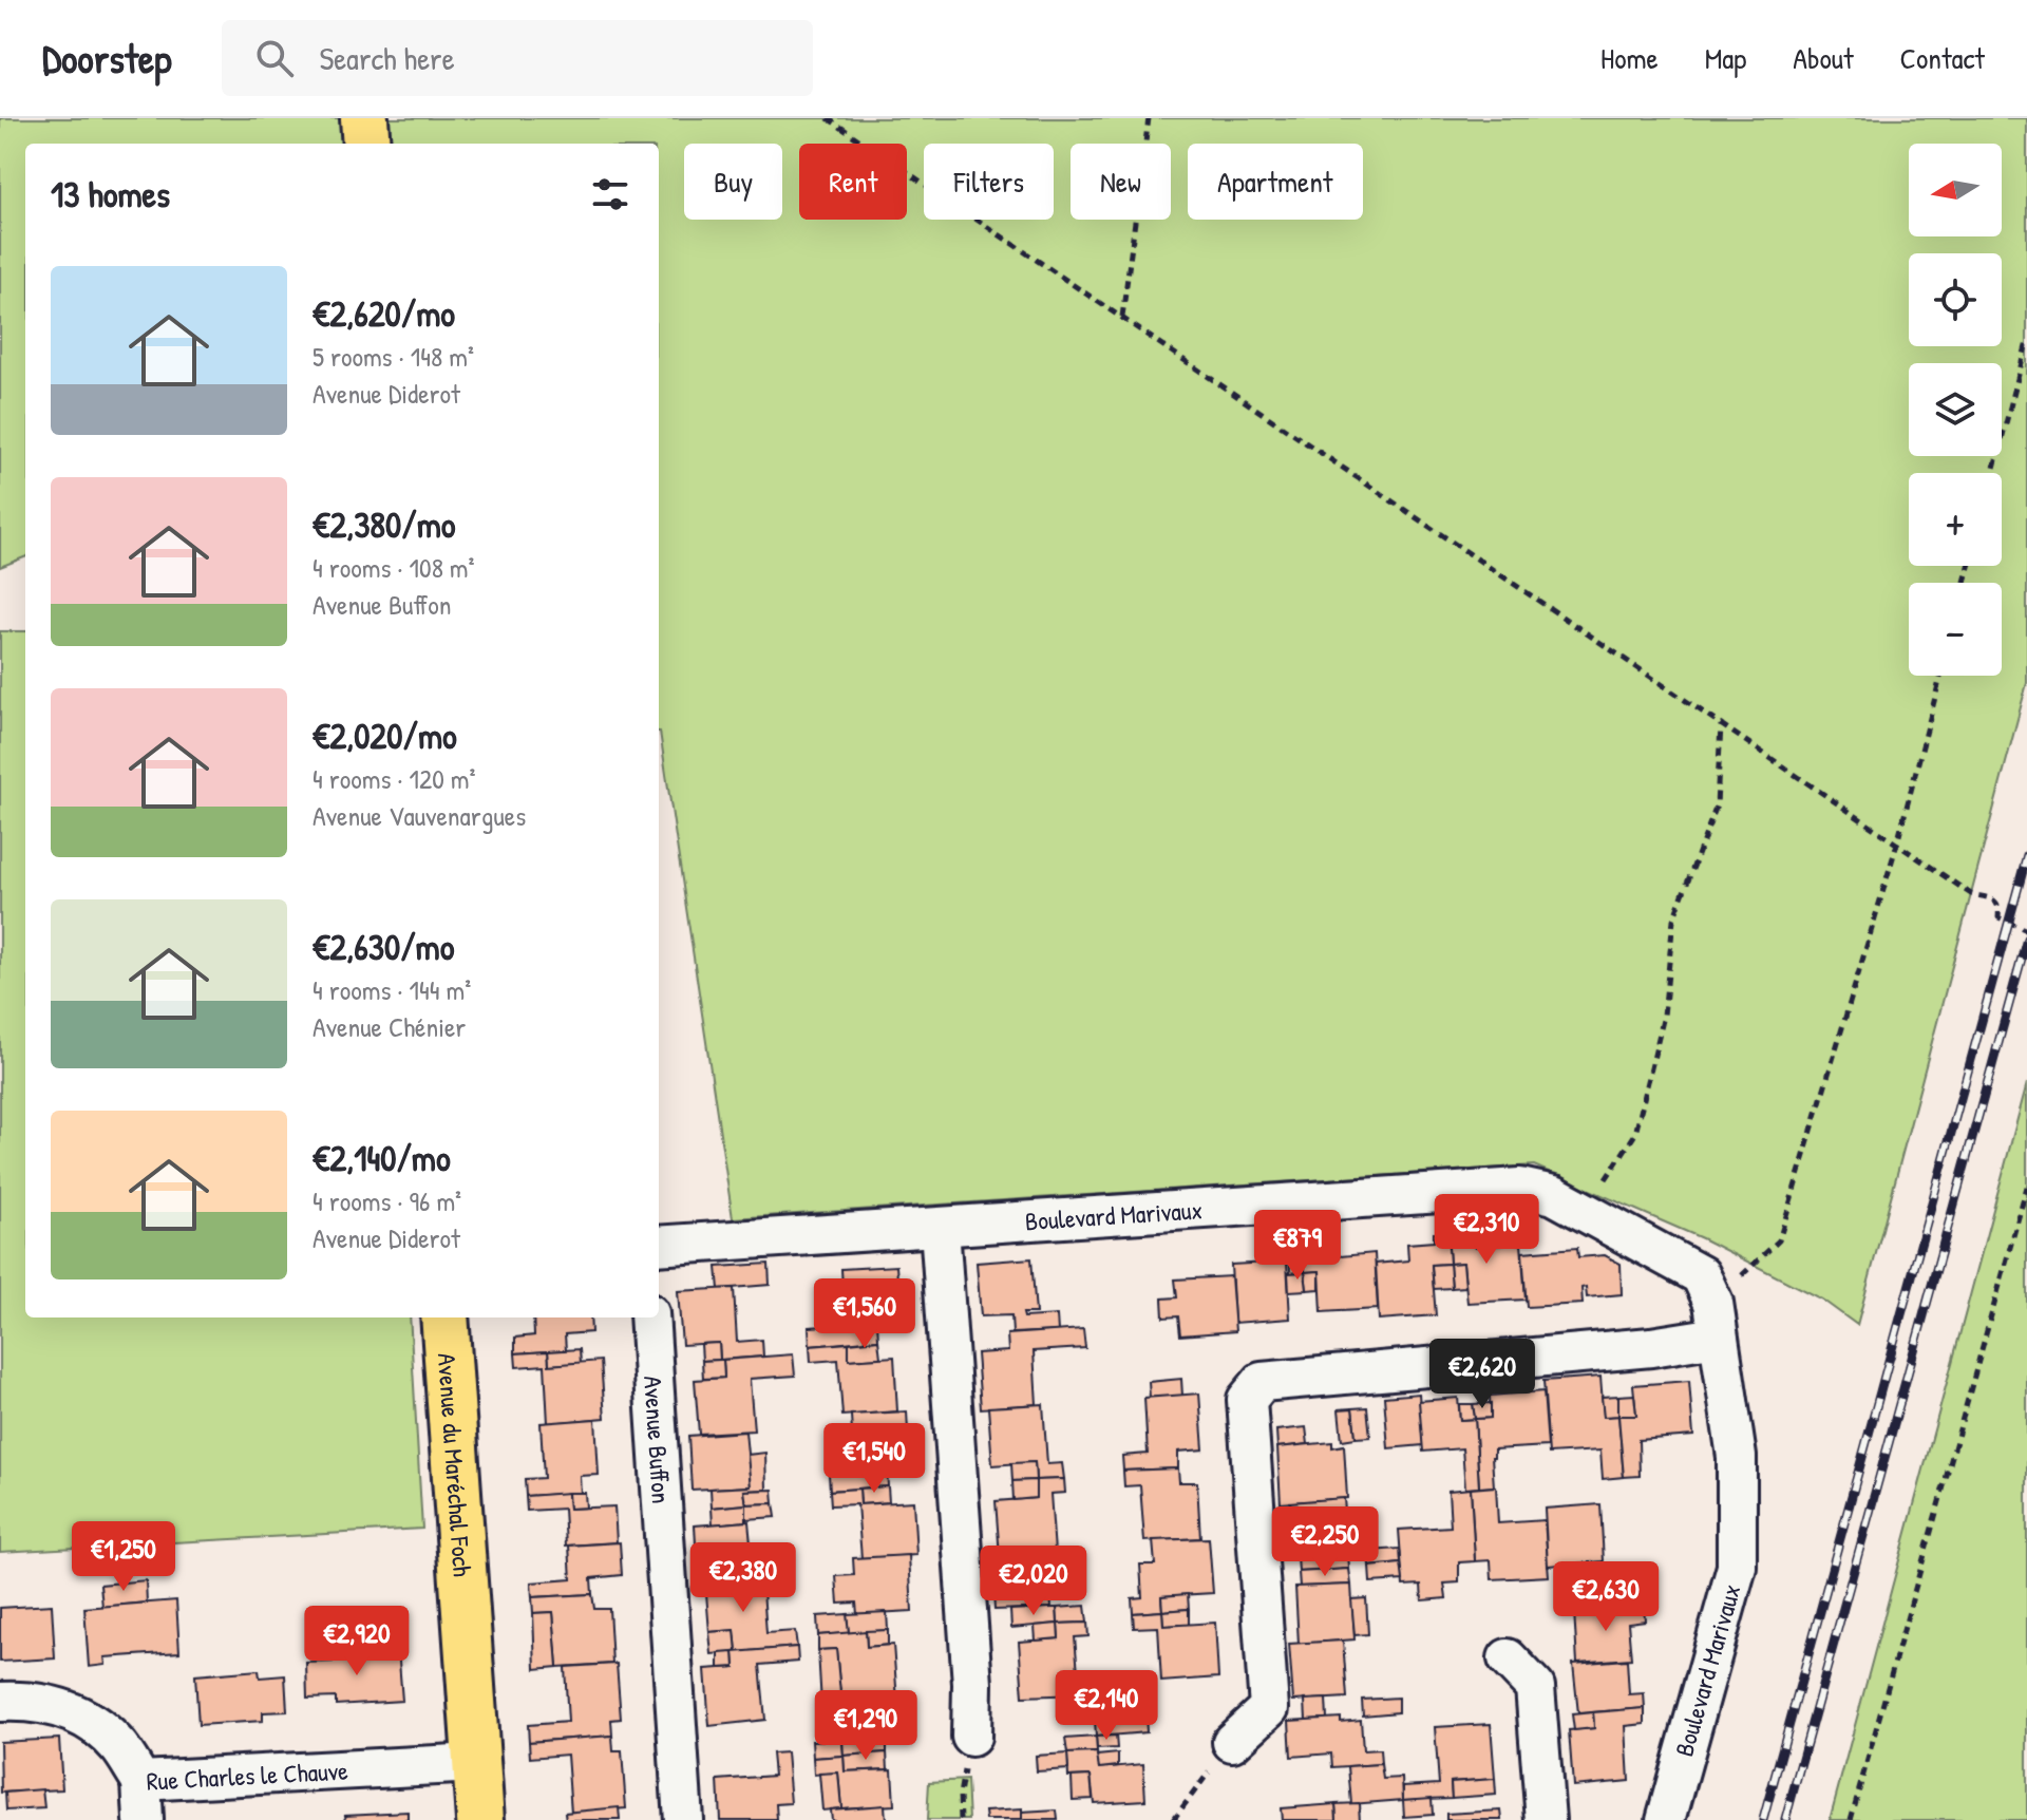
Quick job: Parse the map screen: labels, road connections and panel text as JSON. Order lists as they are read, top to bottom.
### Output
{
  "streets": {
    "main road": ["Avenue du Maréchal Foch"],
    "street": ["Boulevard Marivaux", "Avenue Buffon", "Rue Charles le Chauve"]
  },
  "crossings": [
    ["Avenue du Maréchal Foch", "Rue Charles le Chauve"]
  ],
  "north": "left",
  "page": {
    "header": "Doorstep",
    "search": "Search here",
    "nav": [
      "Home",
      "Map",
      "About",
      "Contact"
    ],
    "map_buttons": ["+", "−"],
    "chip": [
      "Buy",
      "Rent",
      "Filters",
      "New",
      "Apartment"
    ],
    "heading": "13 homes",
    "list": [
      {
        "name": "€2,620/mo",
        "note": "5 rooms · 148 m² · Avenue Diderot"
      },
      {
        "name": "€2,380/mo",
        "note": "4 rooms · 108 m² · Avenue Buffon"
      },
      {
        "name": "€2,020/mo",
        "note": "4 rooms · 120 m² · Avenue Vauvenargues"
      },
      {
        "name": "€2,630/mo",
        "note": "4 rooms · 144 m² · Avenue Chénier"
      },
      {
        "name": "€2,140/mo",
        "note": "4 rooms · 96 m² · Avenue Diderot"
      }
    ],
    "price": [
      "€2,310",
      "€879",
      "€1,560",
      "€2,620",
      "€1,540",
      "€2,250",
      "€1,250",
      "€2,380",
      "€2,020",
      "€2,630",
      "€2,920",
      "€2,140",
      "€1,290"
    ]
  }
}
